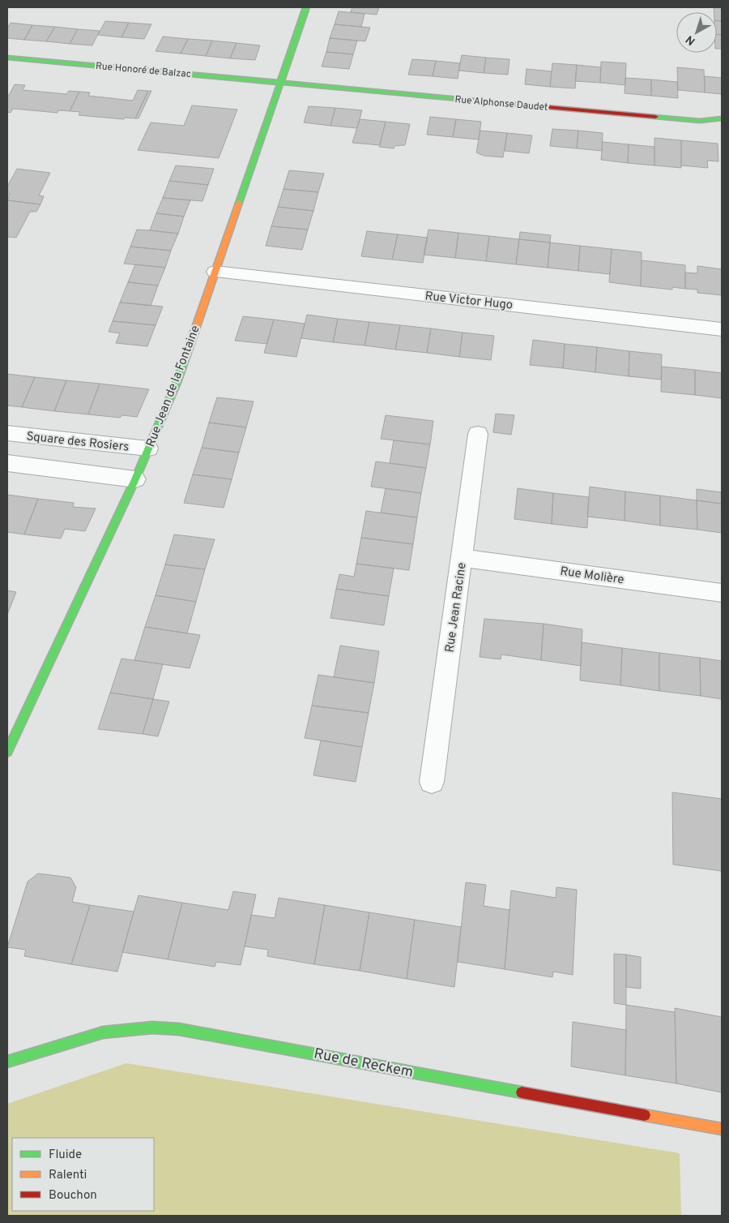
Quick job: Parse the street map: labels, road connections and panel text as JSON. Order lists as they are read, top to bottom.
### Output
{
  "streets": {
    "street": [
      "Rue Honoré de Balzac",
      "Rue Alphonse Daudet",
      "Rue Victor Hugo",
      "Rue Jean de la Fontaine",
      "Square des Rosiers",
      "Rue Molière",
      "Rue Jean Racine",
      "Rue de Reckem"
    ]
  },
  "crossings": [
    ["Rue Honoré de Balzac", "Rue Alphonse Daudet"],
    ["Rue Honoré de Balzac", "Rue Jean de la Fontaine"],
    ["Rue Alphonse Daudet", "Rue Jean de la Fontaine"],
    ["Rue Victor Hugo", "Rue Jean de la Fontaine"],
    ["Rue Jean de la Fontaine", "Square des Rosiers"],
    ["Rue Molière", "Rue Jean Racine"]
  ],
  "legend": ["Fluide", "Ralenti", "Bouchon"],
  "north": "bottom left"
}
